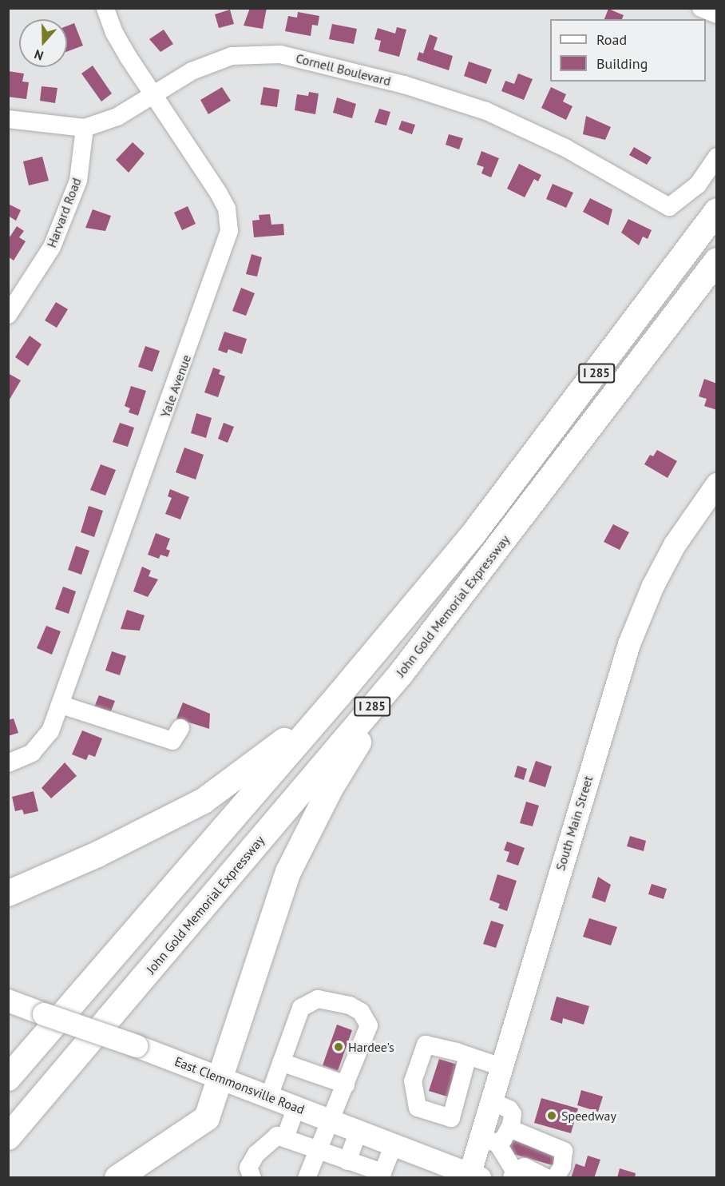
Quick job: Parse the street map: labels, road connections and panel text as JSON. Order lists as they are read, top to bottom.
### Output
{
  "streets": {
    "highway": ["I 285", "John Gold Memorial Expressway"],
    "main road": ["South Main Street", "East Clemmonsville Road"],
    "street": ["Cornell Boulevard", "Harvard Road", "Yale Avenue"]
  },
  "crossings": [
    ["Cornell Boulevard", "Harvard Road"],
    ["Cornell Boulevard", "Yale Avenue"],
    ["South Main Street", "East Clemmonsville Road"]
  ],
  "places": ["Hardee's", "Speedway"],
  "legend": ["Road", "Building"],
  "north": "bottom"
}
